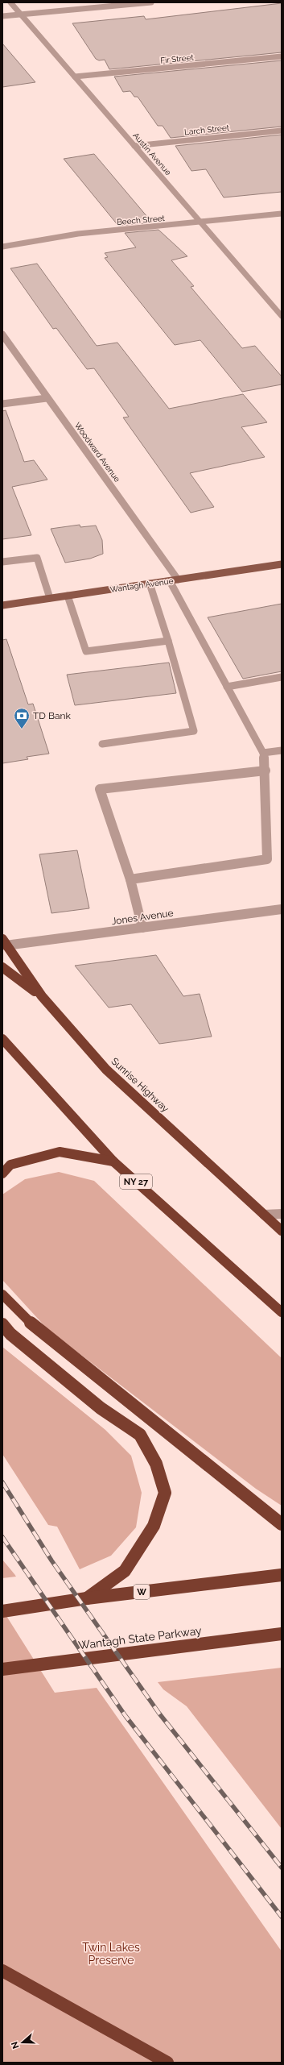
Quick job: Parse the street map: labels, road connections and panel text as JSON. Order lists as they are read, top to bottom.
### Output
{
  "streets": {
    "highway": [
      "Sunrise Highway",
      "NY 27",
      "W",
      "Wantagh State Parkway"
    ],
    "main road": ["Wantagh Avenue"],
    "street": [
      "Fir Street",
      "Larch Street",
      "Austin Avenue",
      "Beech Street",
      "Woodward Avenue",
      "Jones Avenue"
    ]
  },
  "crossings": [
    ["Fir Street", "Austin Avenue"],
    ["Larch Street", "Austin Avenue"],
    ["Austin Avenue", "Beech Street"],
    ["Woodward Avenue", "Wantagh Avenue"],
    ["Jones Avenue", "Sunrise Highway"]
  ],
  "parks": ["Twin Lakes Preserve"],
  "places": {
    "bank": ["TD Bank"]
  },
  "north": "left"
}
